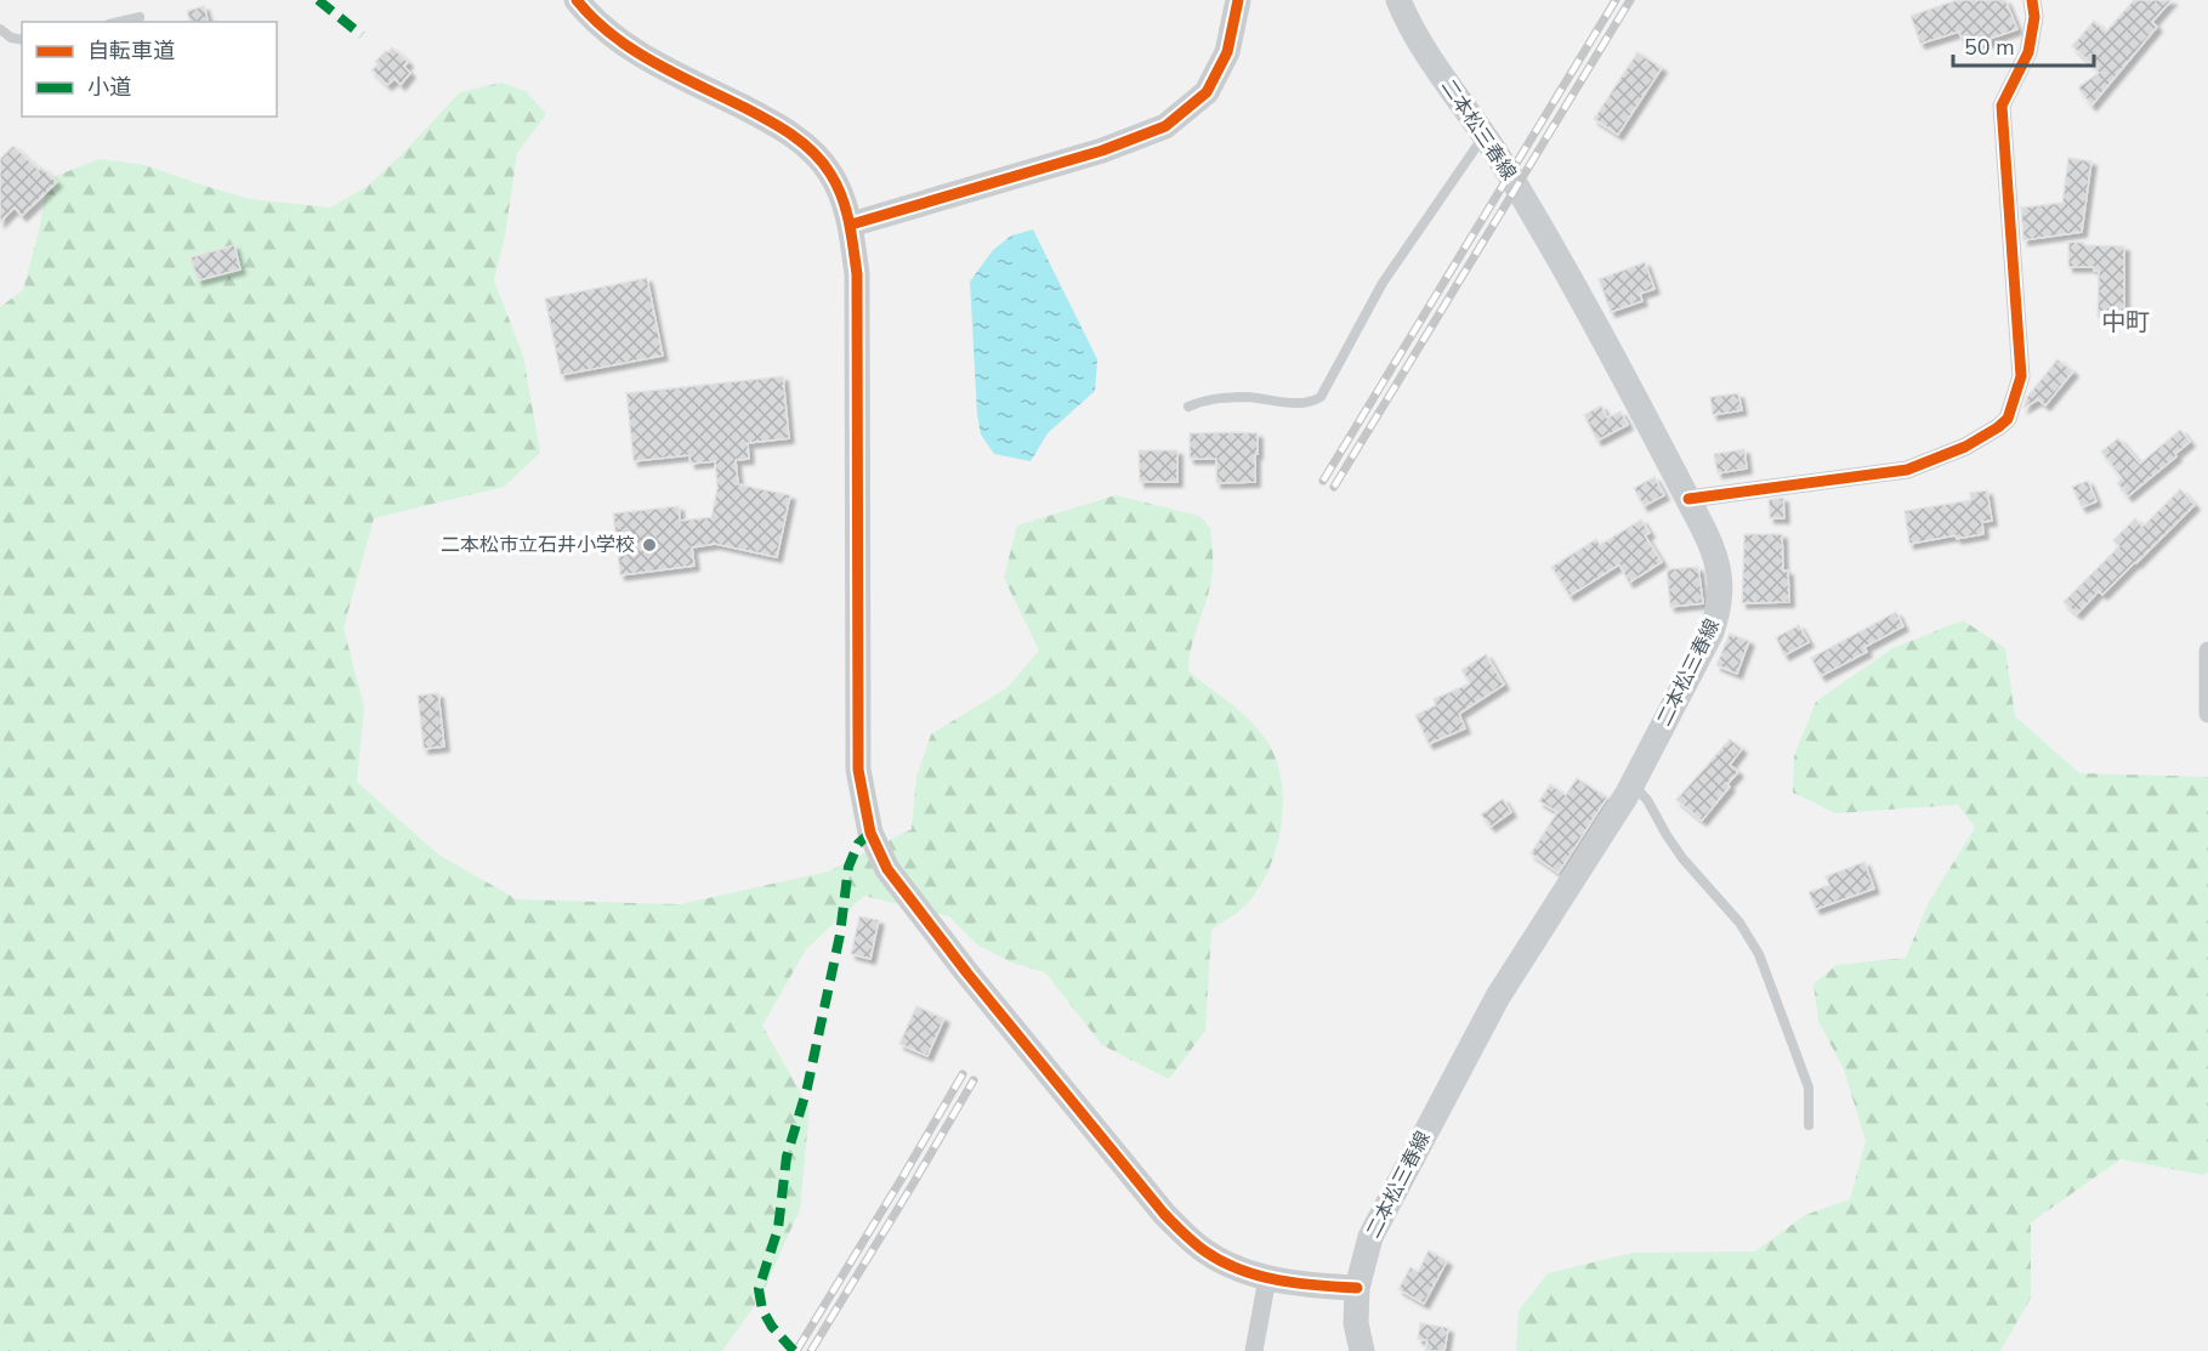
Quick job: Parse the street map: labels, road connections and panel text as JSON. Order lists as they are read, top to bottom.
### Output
{
  "streets": {
    "street": ["二本松三春線"]
  },
  "districts": ["中町"],
  "places": ["二本松市立石井小学校"],
  "legend": ["自転車道", "小道"],
  "scale_bar": "50 m"
}
